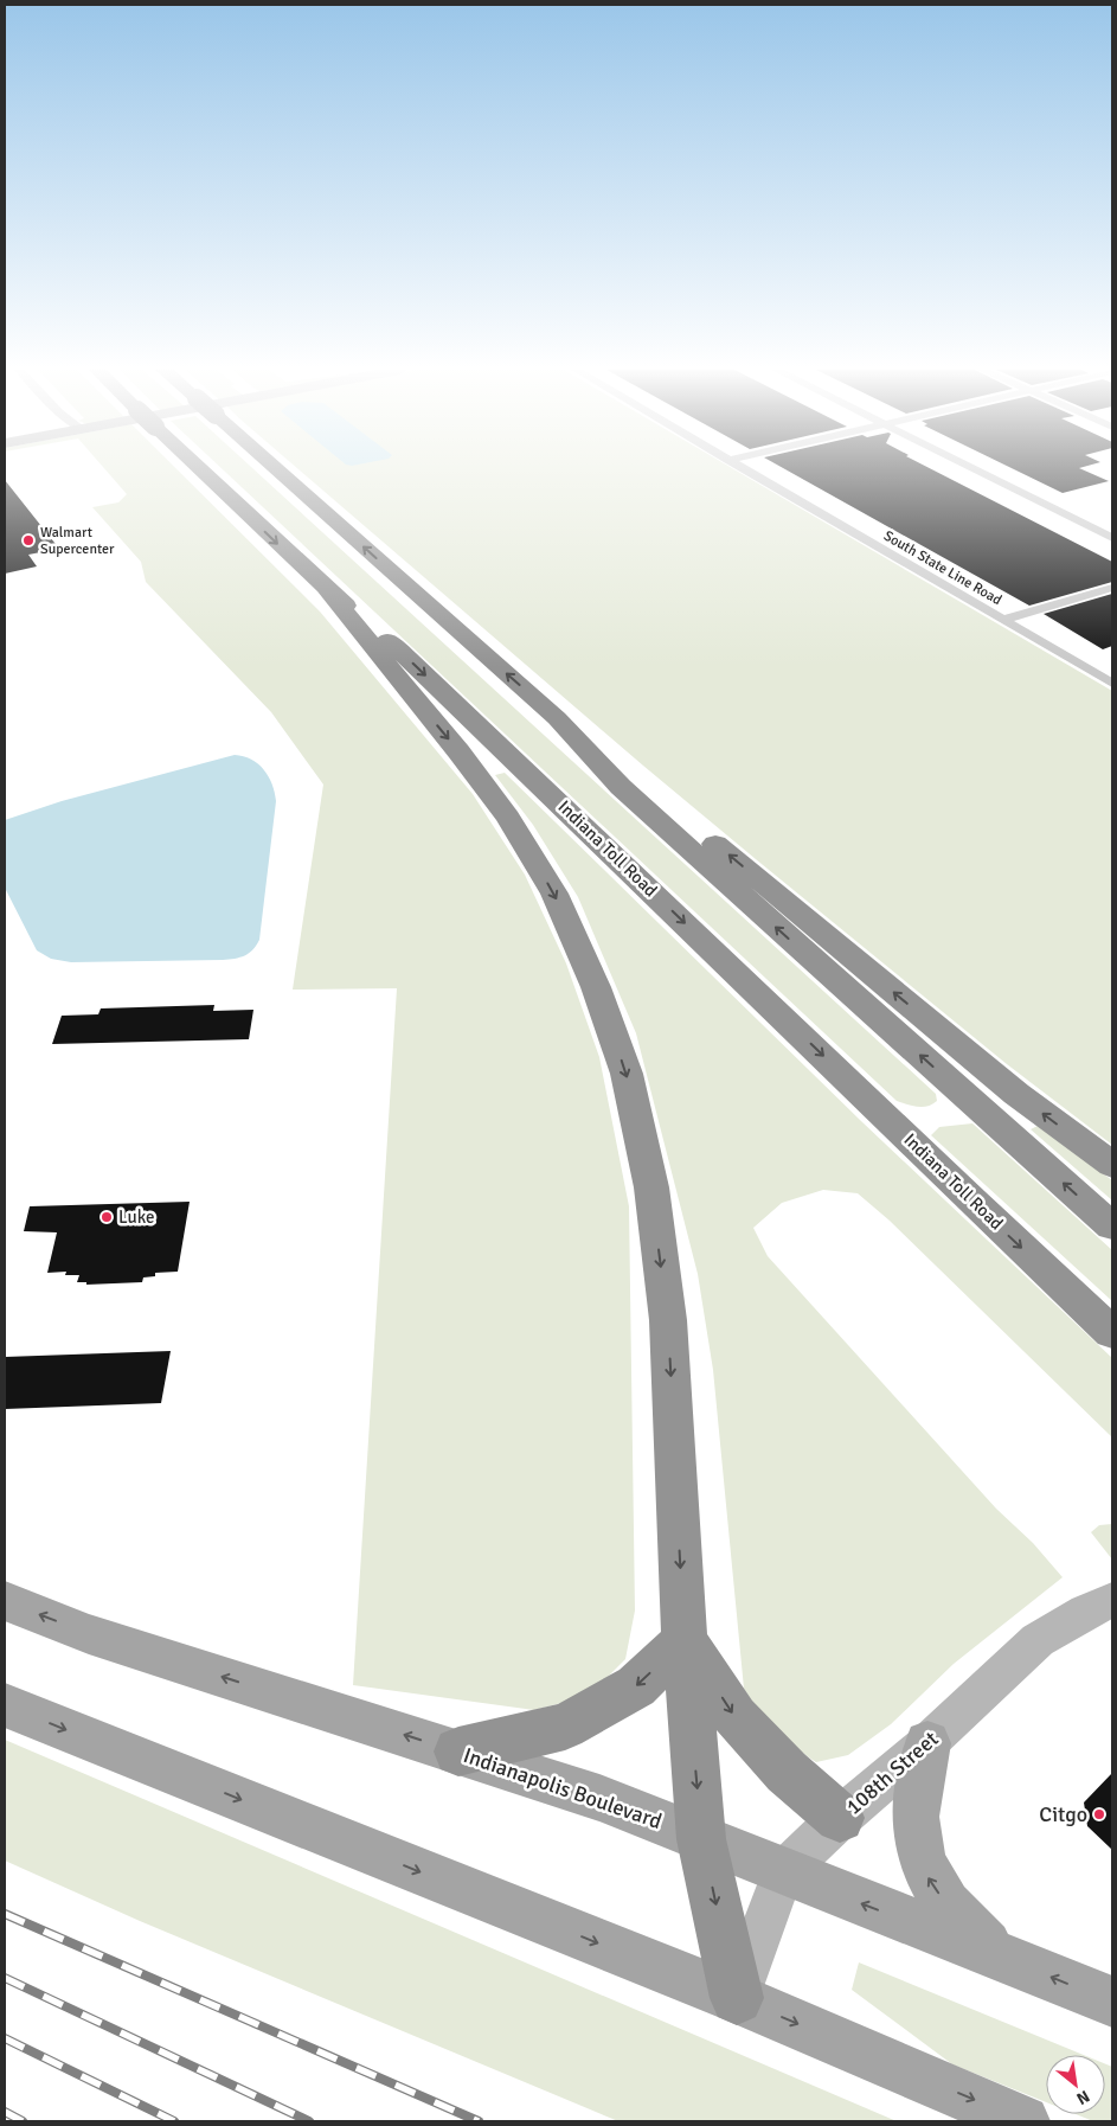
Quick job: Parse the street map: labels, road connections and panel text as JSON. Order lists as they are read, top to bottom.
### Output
{
  "streets": {
    "highway": ["Indiana Toll Road"],
    "main road": ["Indianapolis Boulevard"],
    "street": ["South State Line Road", "108th Street"]
  },
  "crossings": [
    ["108th Street", "Indianapolis Boulevard"]
  ],
  "places": ["Walmart Supercenter", "Luke", "Citgo"],
  "north": "bottom right"
}
